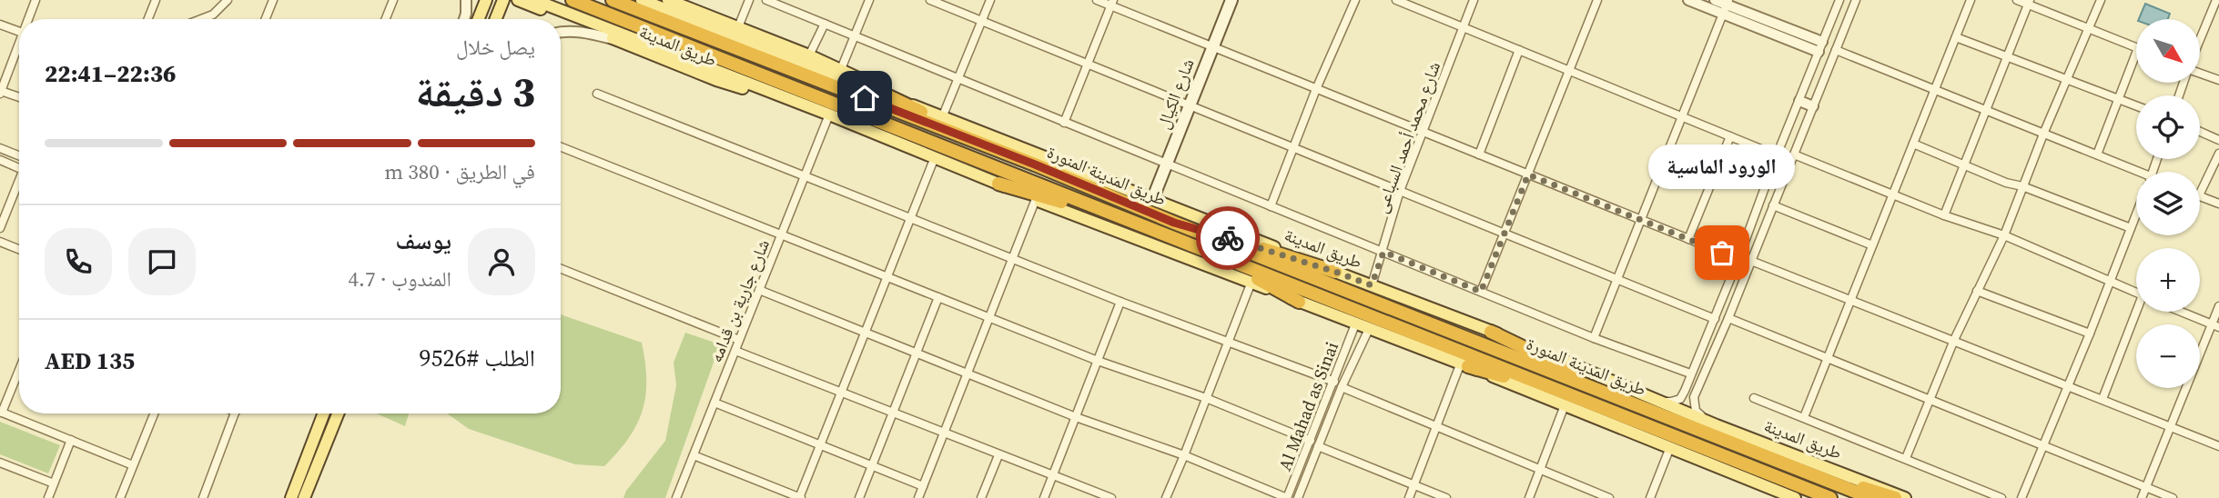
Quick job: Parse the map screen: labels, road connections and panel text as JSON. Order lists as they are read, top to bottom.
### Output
{
  "streets": {
    "highway": ["طريق المدينة المنورة"],
    "main road": ["طريق المدينة", "شارع الكيال"],
    "street": ["شارع محمد أحمد السباعى", "شارع جارية بن قدامه", "Al Mahad as Sinai"]
  },
  "crossings": [
    ["طريق المدينة", "شارع الكيال"],
    ["طريق المدينة", "شارع محمد أحمد السباعى"],
    ["طريق المدينة", "طريق المدينة المنورة"],
    ["طريق المدينة", "شارع جارية بن قدامه"],
    ["طريق المدينة", "Al Mahad as Sinai"]
  ],
  "places": ["الورود الماسية"],
  "north": "bottom right",
  "page": {
    "map_buttons": ["+", "−"],
    "heading": ["3 دقيقة", "يصل خلال", "22:36–22:41"],
    "panel": [
      "يوسف",
      "المندوب · 4.7",
      "الطلب #9526",
      "AED 135"
    ],
    "bar": "في الطريق · 380 m",
    "bubble": "الورود الماسية"
  }
}
